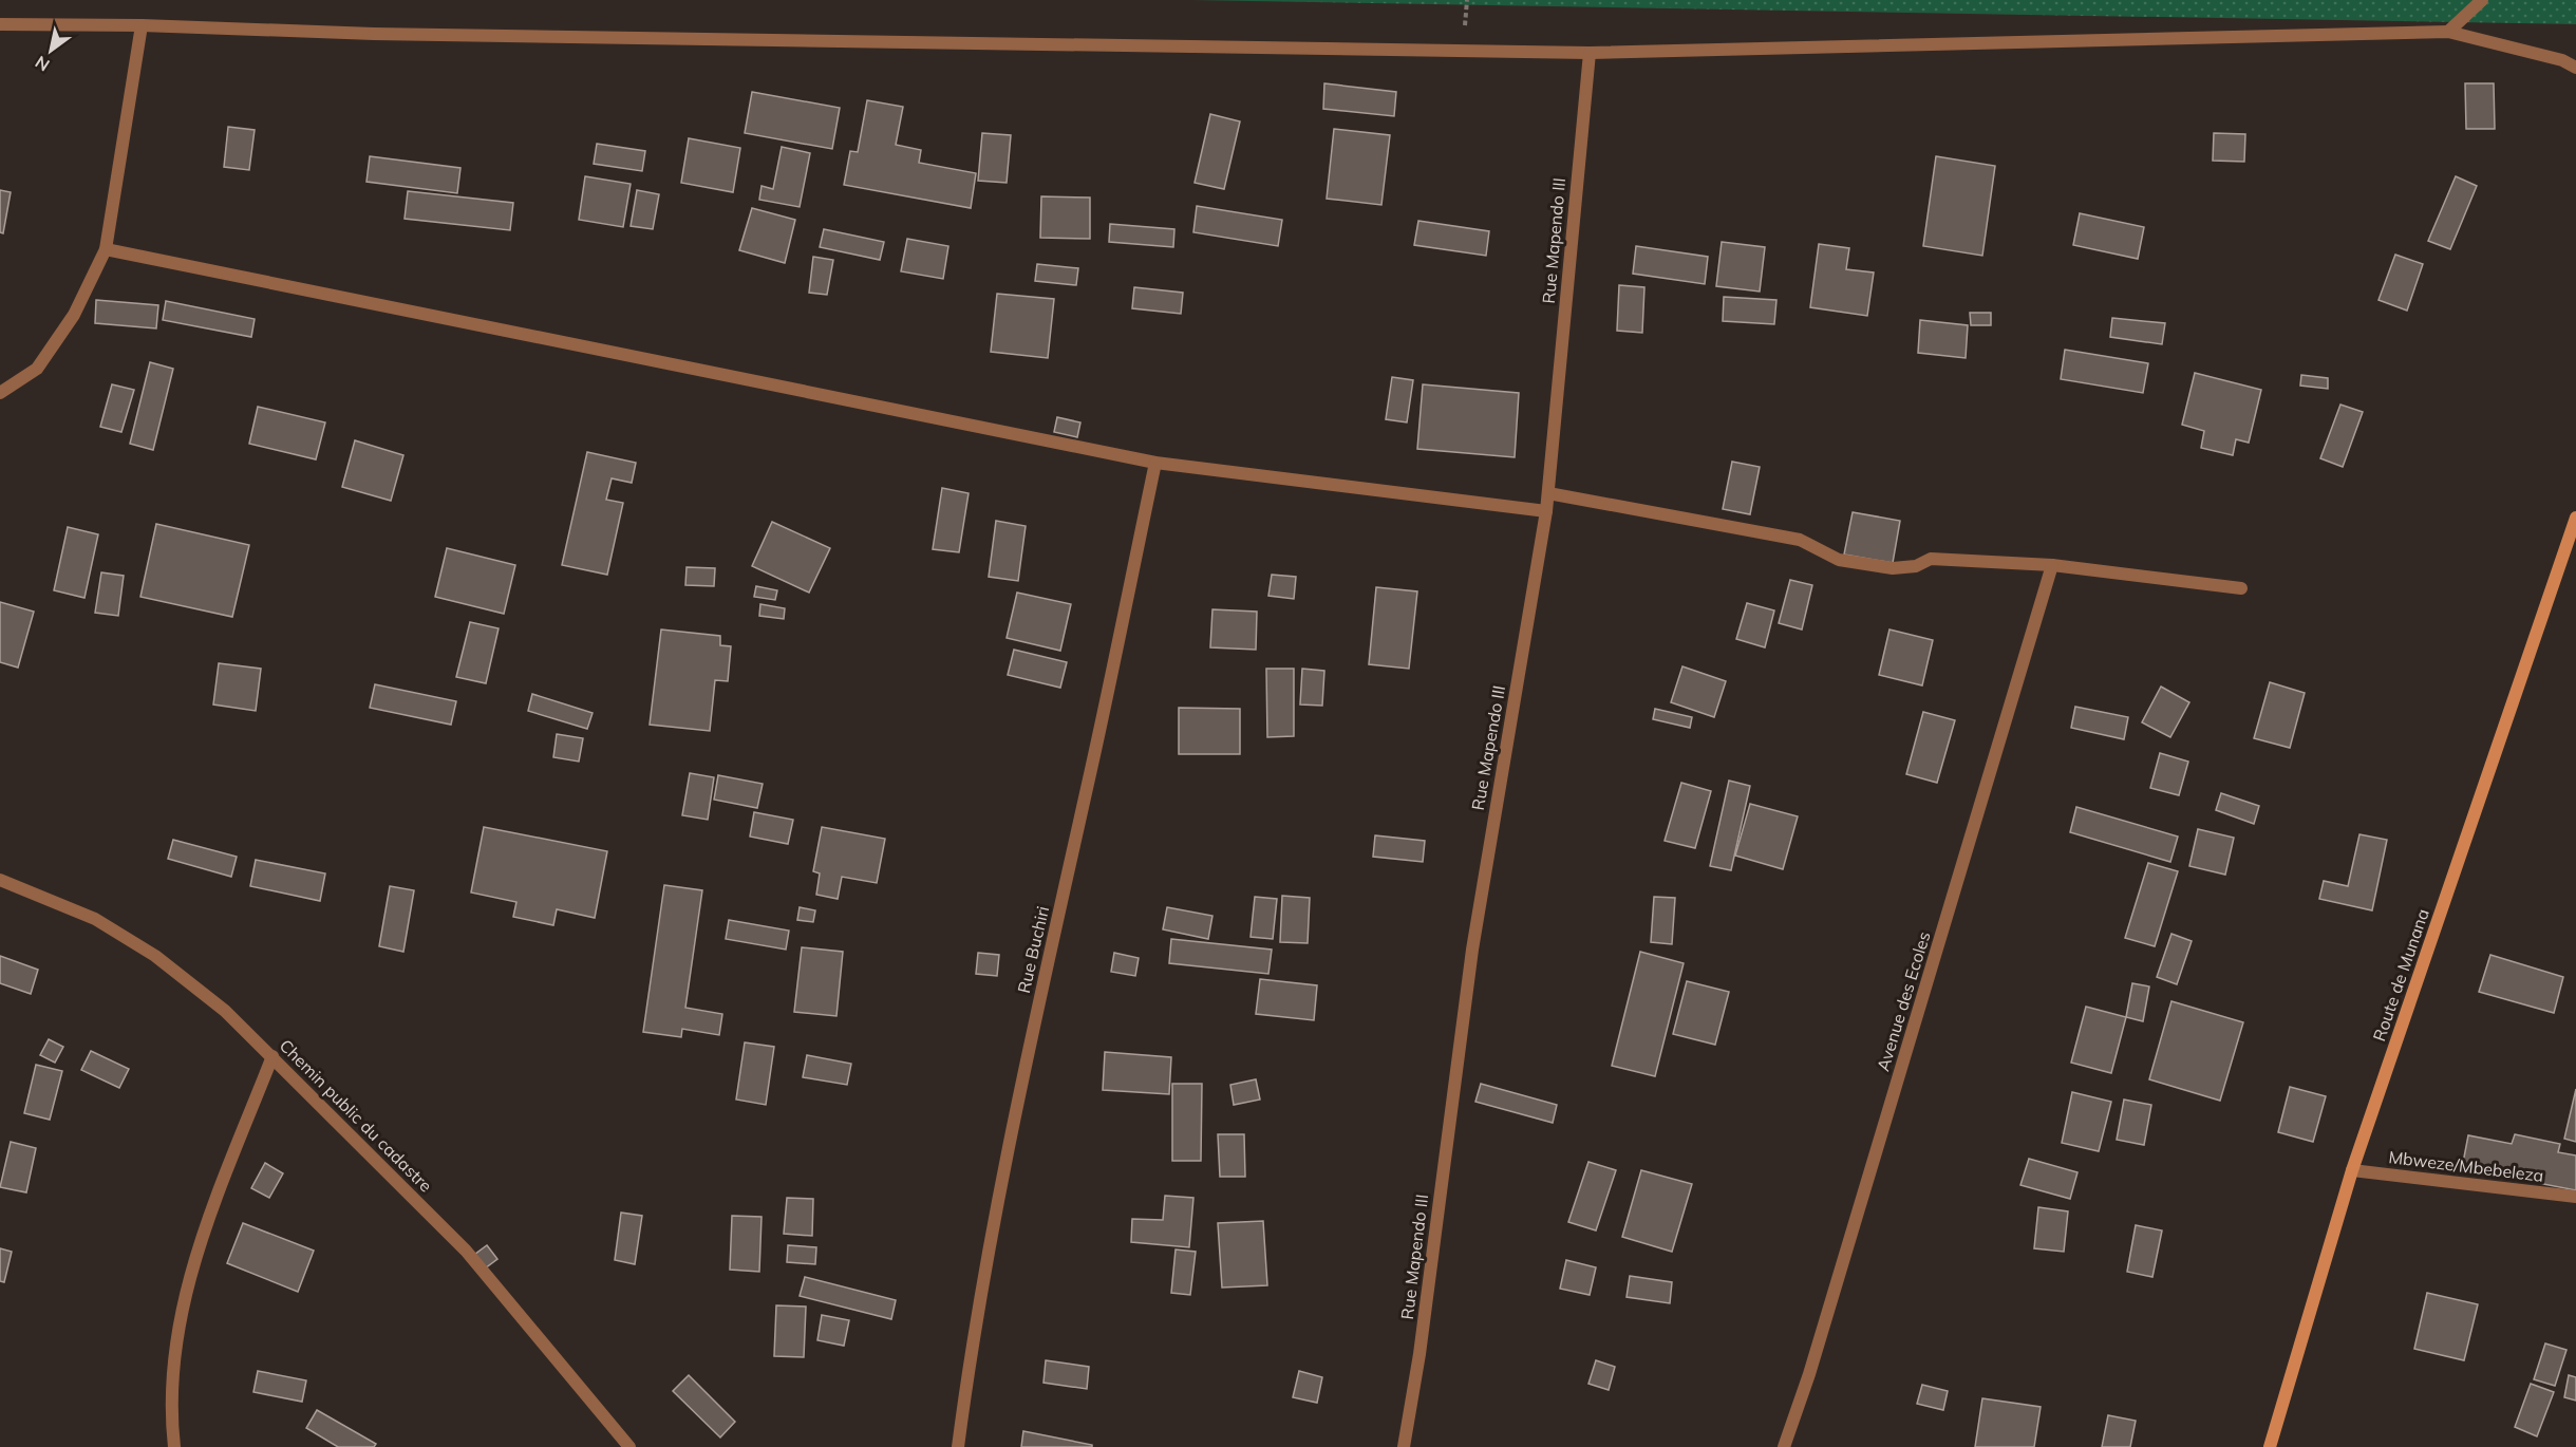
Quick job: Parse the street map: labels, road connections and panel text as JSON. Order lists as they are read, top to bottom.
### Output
{
  "streets": {
    "main road": ["Route de Munana"],
    "street": [
      "Rue Mapendo III",
      "Rue Buchiri",
      "Avenue des Ecoles",
      "Chemin public du cadastre",
      "Mbweze/Mbebeleza"
    ]
  },
  "crossings": [
    ["Route de Munana", "Mbweze/Mbebeleza"]
  ],
  "north": "bottom left"
}
